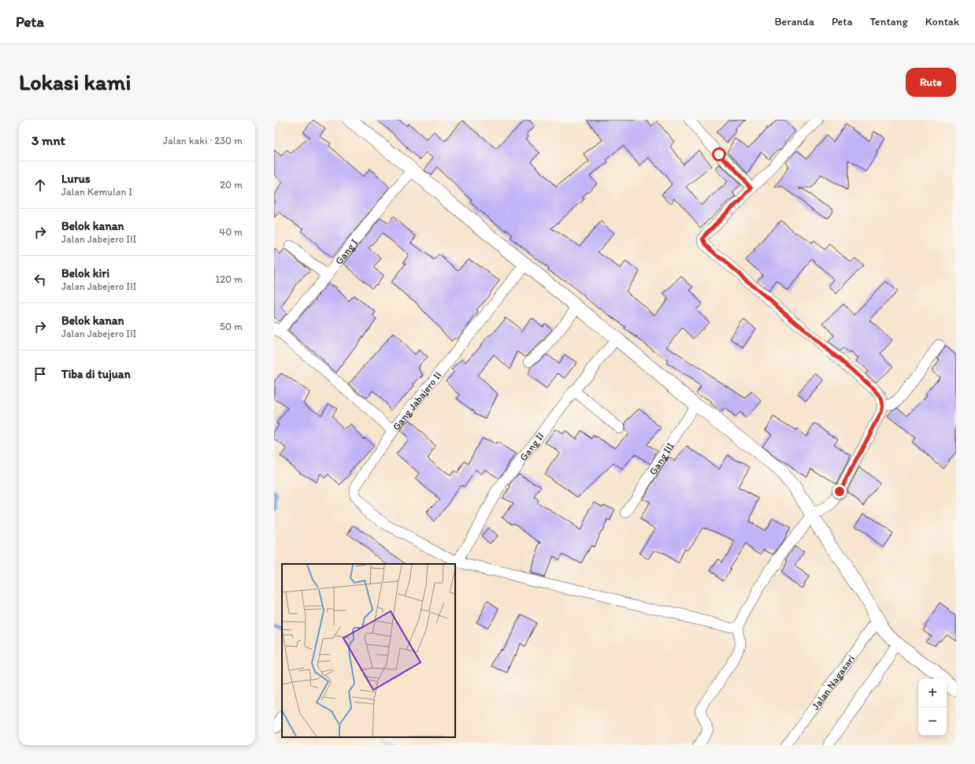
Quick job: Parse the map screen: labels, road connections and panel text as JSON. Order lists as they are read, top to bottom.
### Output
{
  "streets": {
    "street": [
      "Gang I",
      "Gang Jabajero II",
      "Gang II",
      "Gang III",
      "Jalan Nagasari"
    ]
  },
  "crossings": [
    ["Gang I", "Gang Jabajero II"]
  ],
  "page": {
    "header": "Peta",
    "nav": [
      "Beranda",
      "Peta",
      "Tentang",
      "Kontak"
    ],
    "buttons": "Rute",
    "title": "Lokasi kami",
    "heading": ["3 mnt", "Jalan kaki · 230 m"],
    "list": [
      ["Lurus", "Jalan Kemulan I", "20 m"],
      ["Belok kanan", "Jalan Jabejero III", "40 m"],
      ["Belok kiri", "Jalan Jabejero III", "120 m"],
      ["Belok kanan", "Jalan Jabejero III", "50 m"],
      "Tiba di tujuan"
    ],
    "map_buttons": ["+", "−"]
  }
}
